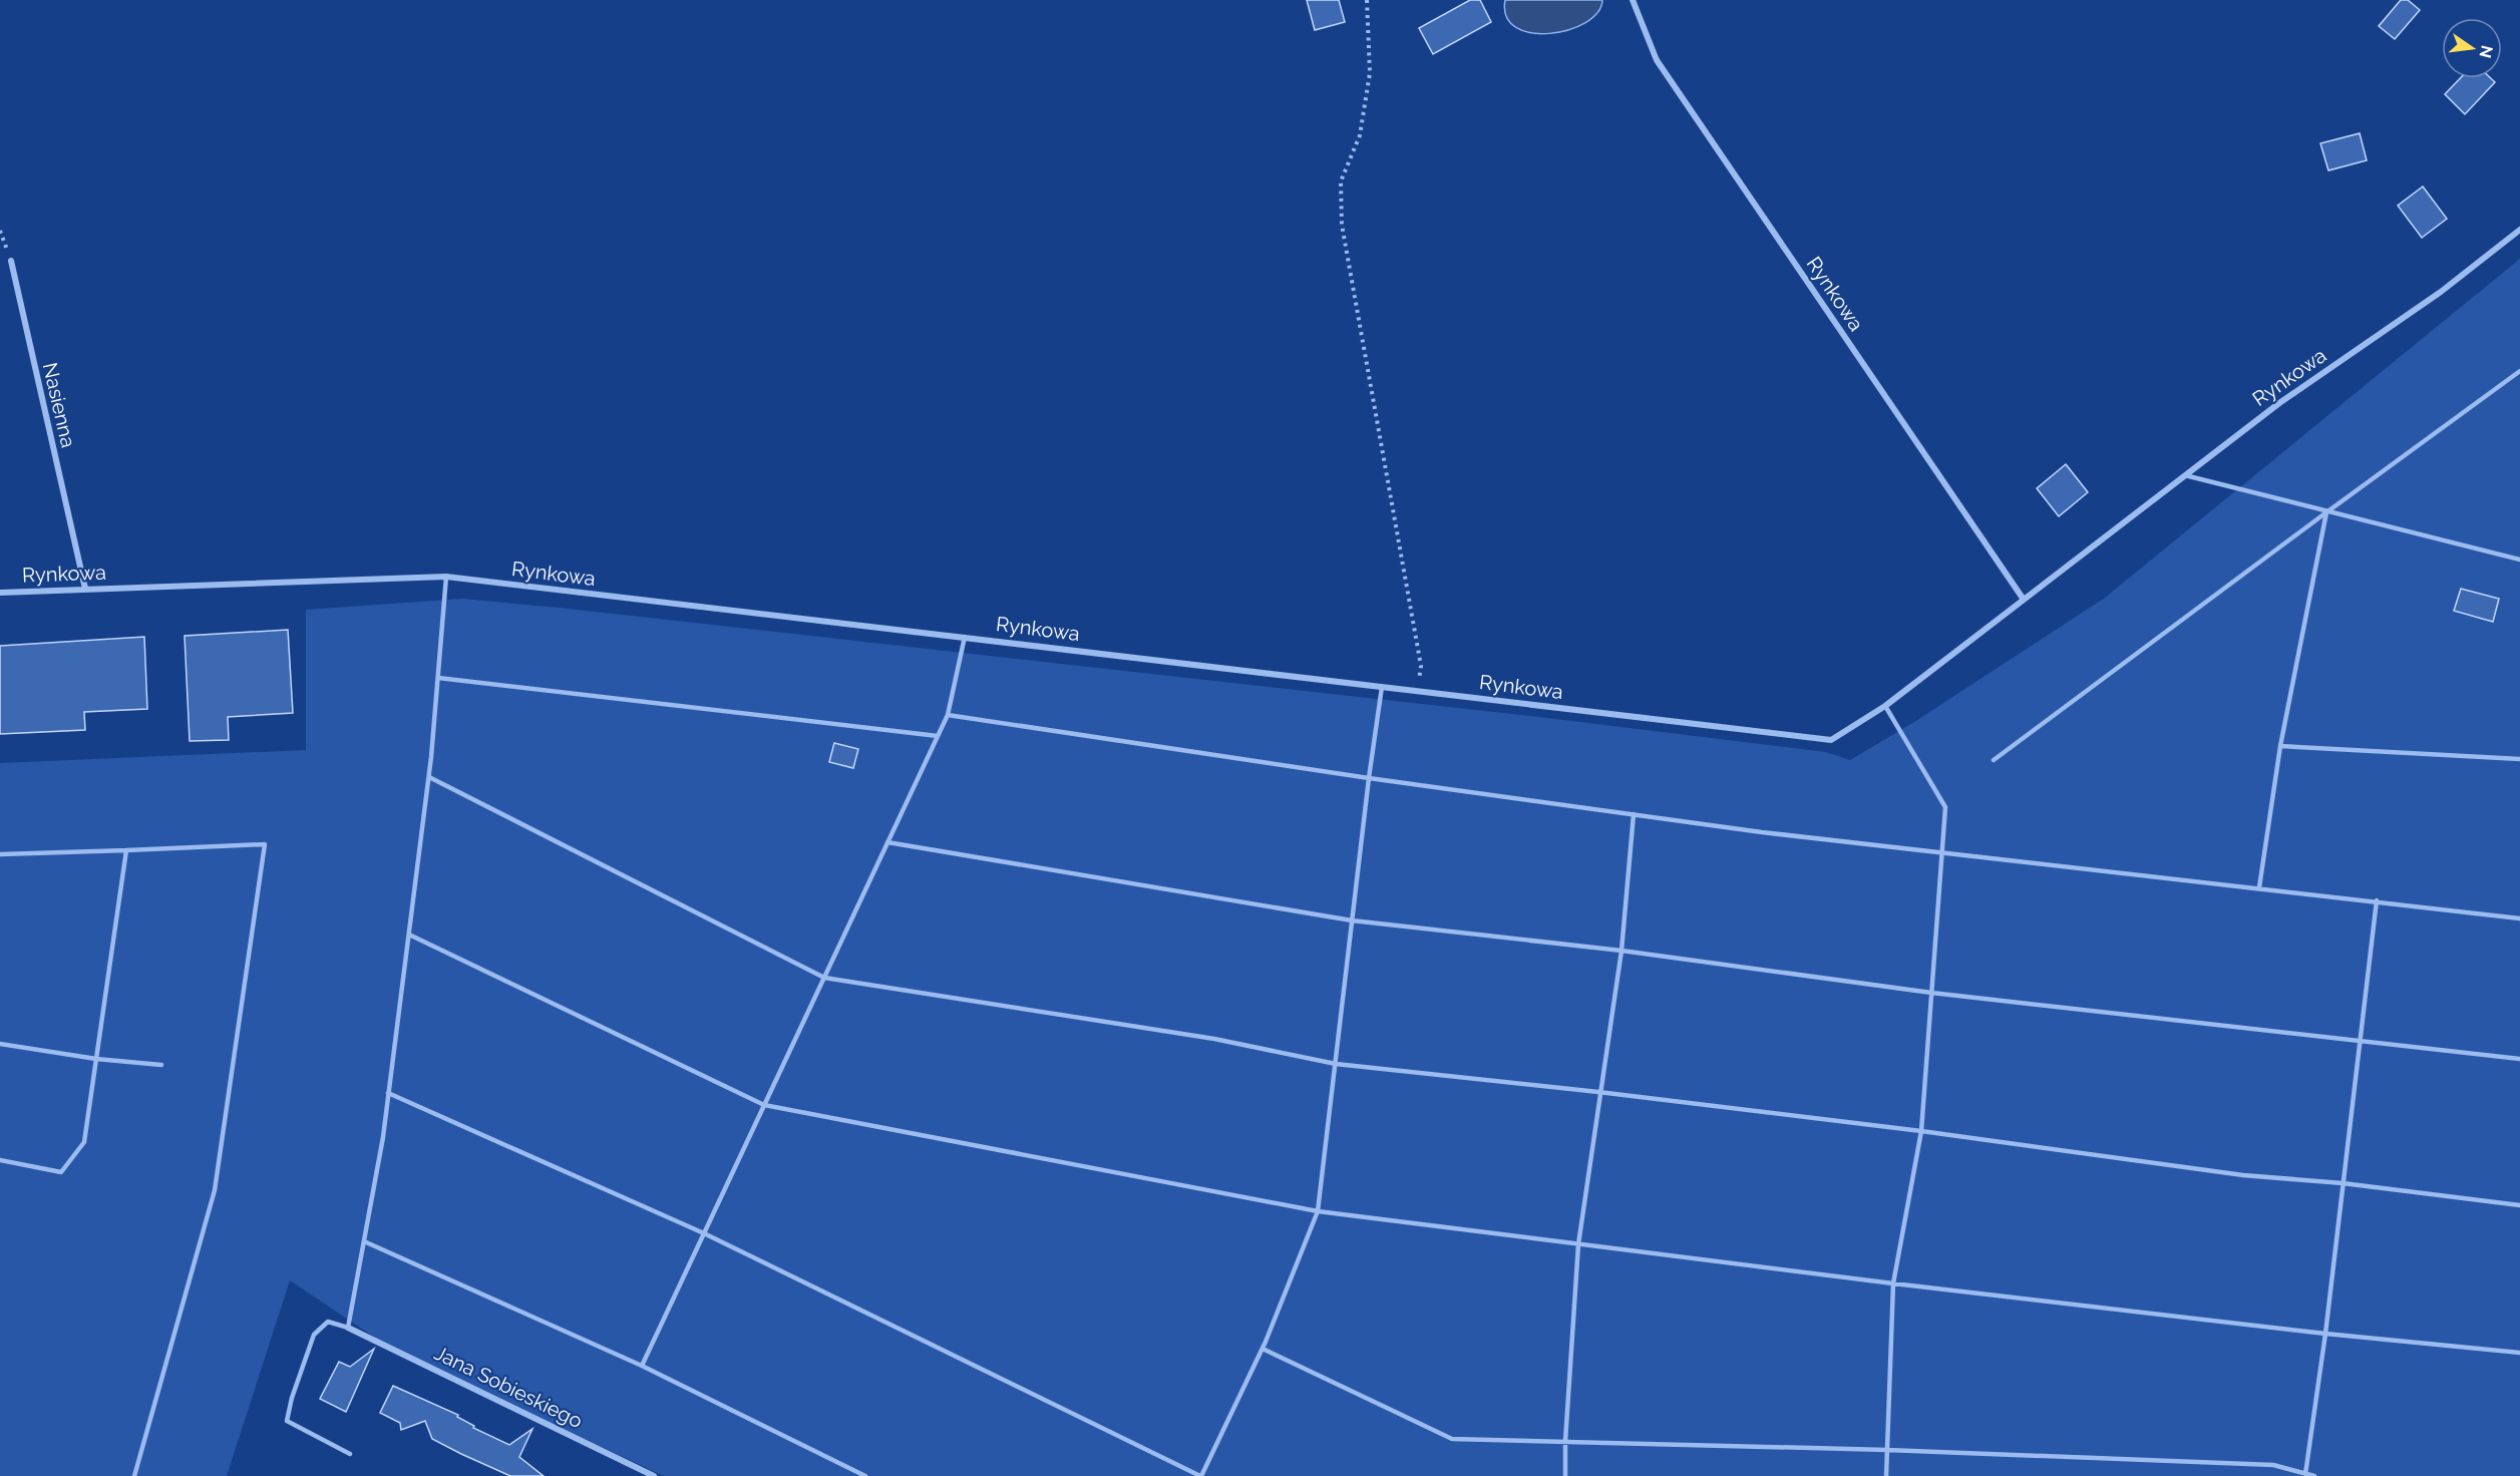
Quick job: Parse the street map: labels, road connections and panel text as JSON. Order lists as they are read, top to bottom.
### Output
{
  "streets": {
    "street": ["Rynkowa", "Nasienna", "Jana Sobieskiego"]
  },
  "crossings": [
    ["Rynkowa", "Nasienna"]
  ],
  "north": "right"
}
